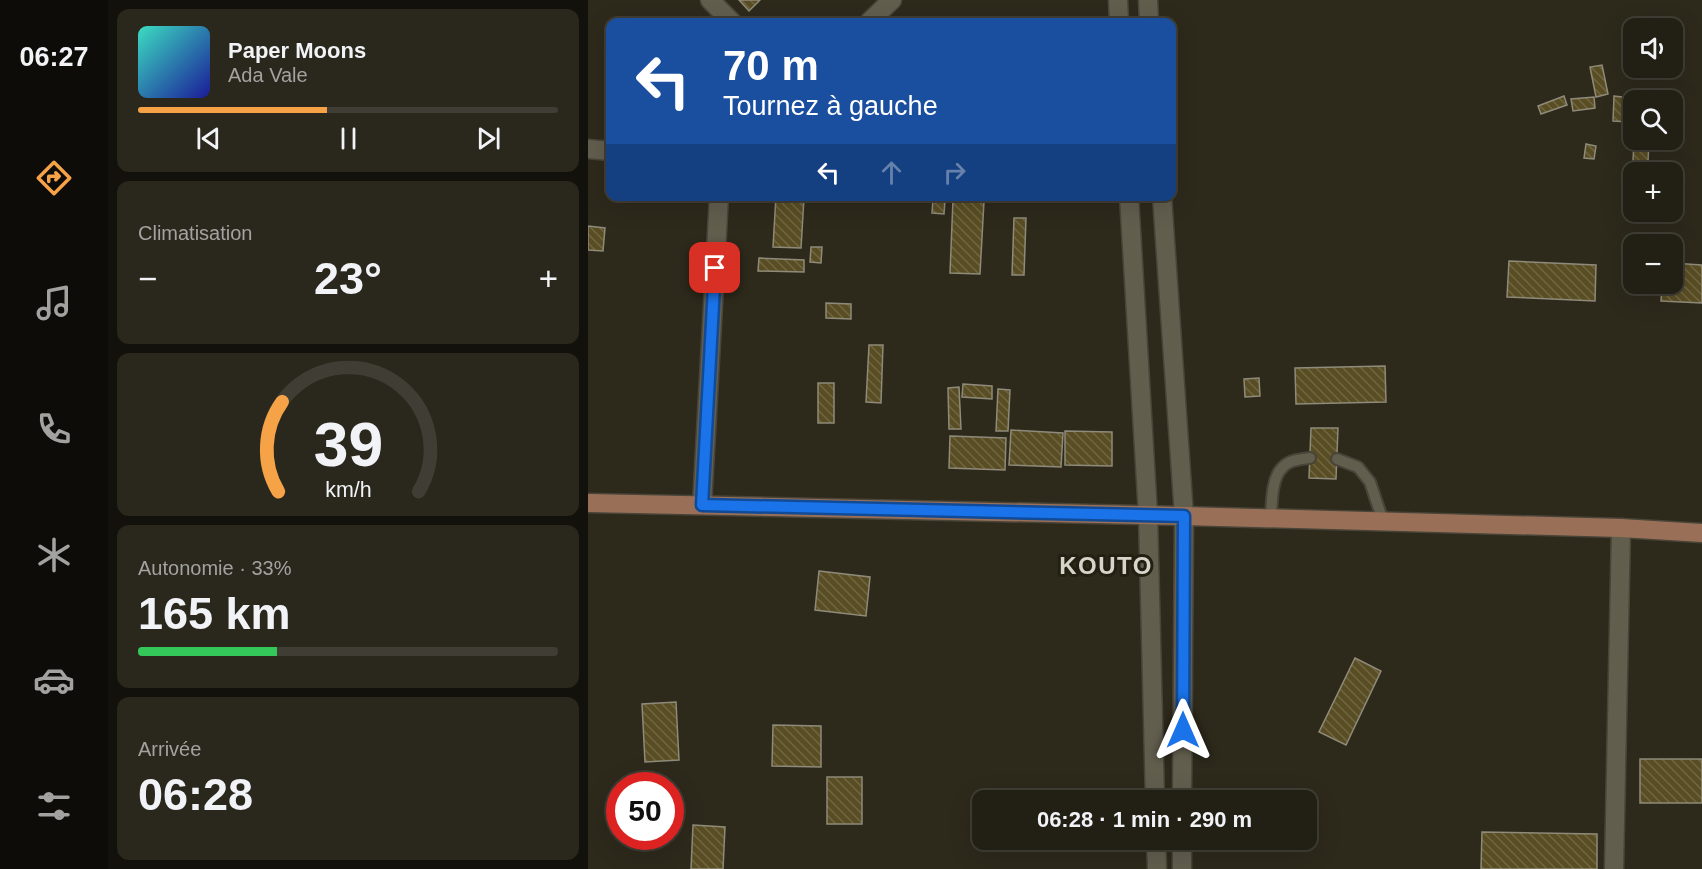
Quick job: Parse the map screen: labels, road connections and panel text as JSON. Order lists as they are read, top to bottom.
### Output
{
  "districts": ["KOUTO"],
  "page": {
    "tabs": "06:27",
    "map_buttons": ["+", "−"],
    "turn": ["70 m", "Tournez à gauche"],
    "song": ["Paper Moons", "Ada Vale"],
    "tile": [
      "Climatisation",
      ["Autonomie · 33%", "165 km"],
      ["Arrivée", "06:28"]
    ],
    "heat": ["−", "23°", "+"],
    "limit": "50",
    "trip": "06:28 · 1 min · 290 m",
    "gauge": ["39", "km/h"]
  }
}
